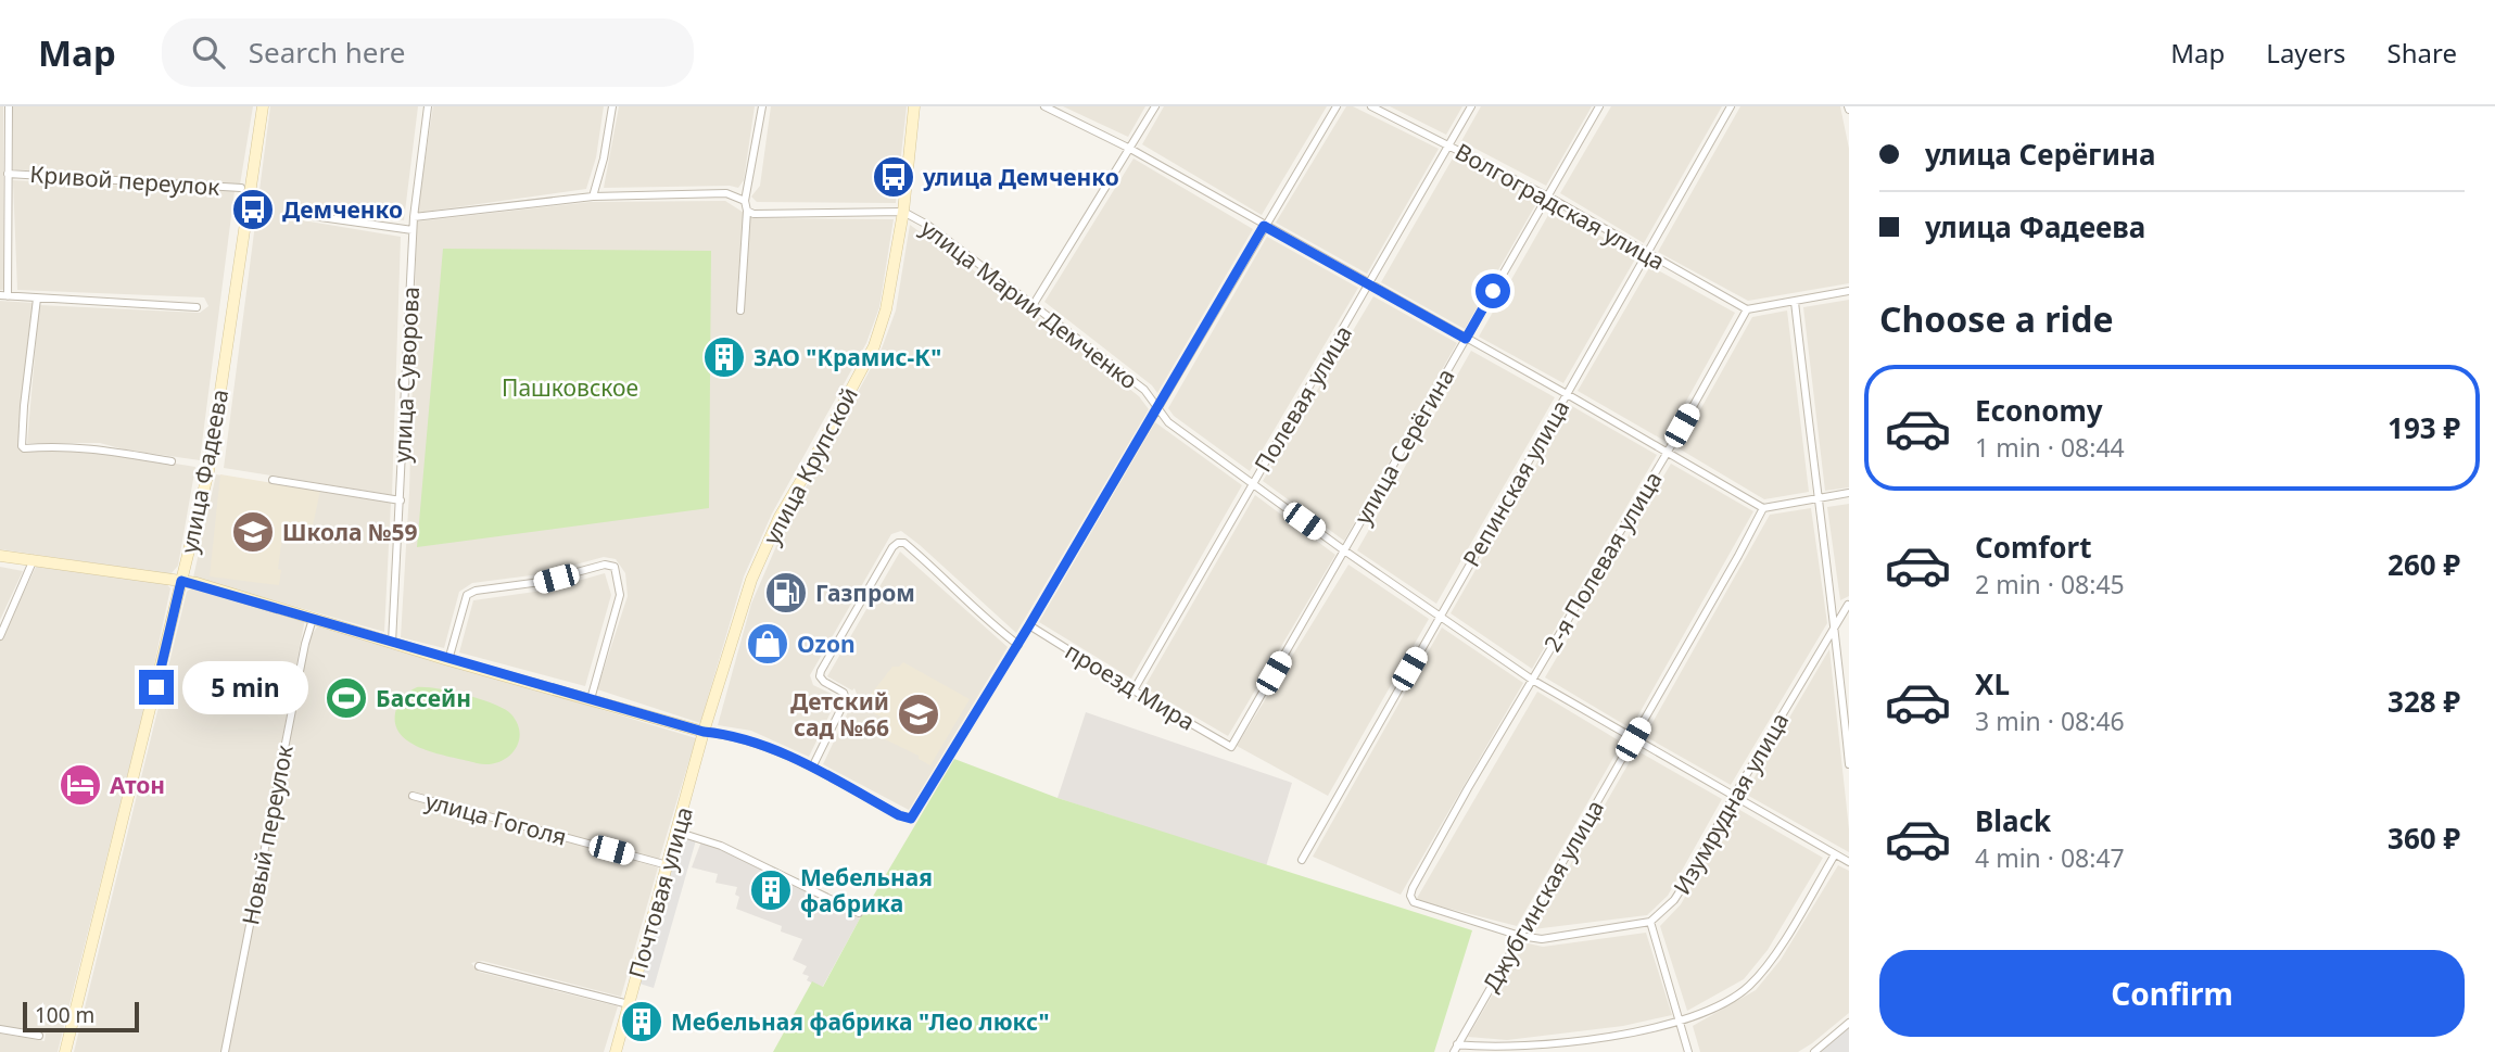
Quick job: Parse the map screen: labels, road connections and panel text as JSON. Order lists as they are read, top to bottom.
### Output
{
  "streets": {
    "street": [
      "Кривой переулок",
      "Волгоградская улица",
      "улица Марии Демченко",
      "улица Суворова",
      "Полевая улица",
      "улица Серёгина",
      "улица Крупской",
      "улица Фадеева",
      "Репинская улица",
      "2-я Полевая улица",
      "проезд Мира",
      "Изумрудная улица",
      "улица Гоголя",
      "Новый переулок",
      "Почтовая улица",
      "Джубгинская улица"
    ]
  },
  "crossings": [
    ["Волгоградская улица", "Полевая улица"],
    ["Волгоградская улица", "улица Серёгина"],
    ["Волгоградская улица", "Репинская улица"],
    ["Волгоградская улица", "2-я Полевая улица"],
    ["улица Марии Демченко", "Полевая улица"],
    ["улица Марии Демченко", "улица Серёгина"],
    ["улица Марии Демченко", "улица Крупской"],
    ["улица Марии Демченко", "Репинская улица"],
    ["улица Марии Демченко", "2-я Полевая улица"],
    ["улица Марии Демченко", "Изумрудная улица"],
    ["улица Марии Демченко", "Джубгинская улица"],
    ["Полевая улица", "проезд Мира"],
    ["улица Серёгина", "проезд Мира"],
    ["улица Крупской", "Почтовая улица"],
    ["2-я Полевая улица", "Джубгинская улица"],
    ["улица Гоголя", "Почтовая улица"]
  ],
  "parks": ["Пашковское"],
  "places": {
    "bus stop": ["улица Демченко", "Демченко"],
    "building": ["ЗАО \"Крамис-К\"", "Мебельная фабрика", "Мебельная фабрика \"Лео люкс\""],
    "school or university": ["Школа №59", "Детский сад №66"],
    "fuel station": ["Газпром"],
    "shop": ["Ozon"],
    "sports": ["Бассейн"],
    "hotel": ["Атон"]
  },
  "scale_bar": "100 m",
  "page": {
    "header": "Map",
    "search": "Search here",
    "nav": ["Map", "Layers", "Share"],
    "banner": ["улица Серёгина", "улица Фадеева"],
    "heading": "Choose a ride",
    "list": [
      {
        "name": "Economy",
        "note": "1 min · 08:44",
        "value": "193 ₽"
      },
      {
        "name": "Comfort",
        "note": "2 min · 08:45",
        "value": "260 ₽"
      },
      {
        "name": "XL",
        "note": "3 min · 08:46",
        "value": "328 ₽"
      },
      {
        "name": "Black",
        "note": "4 min · 08:47",
        "value": "360 ₽"
      }
    ],
    "bubble": "5 min",
    "buttons": "Confirm",
    "scale": "100 m"
  }
}
